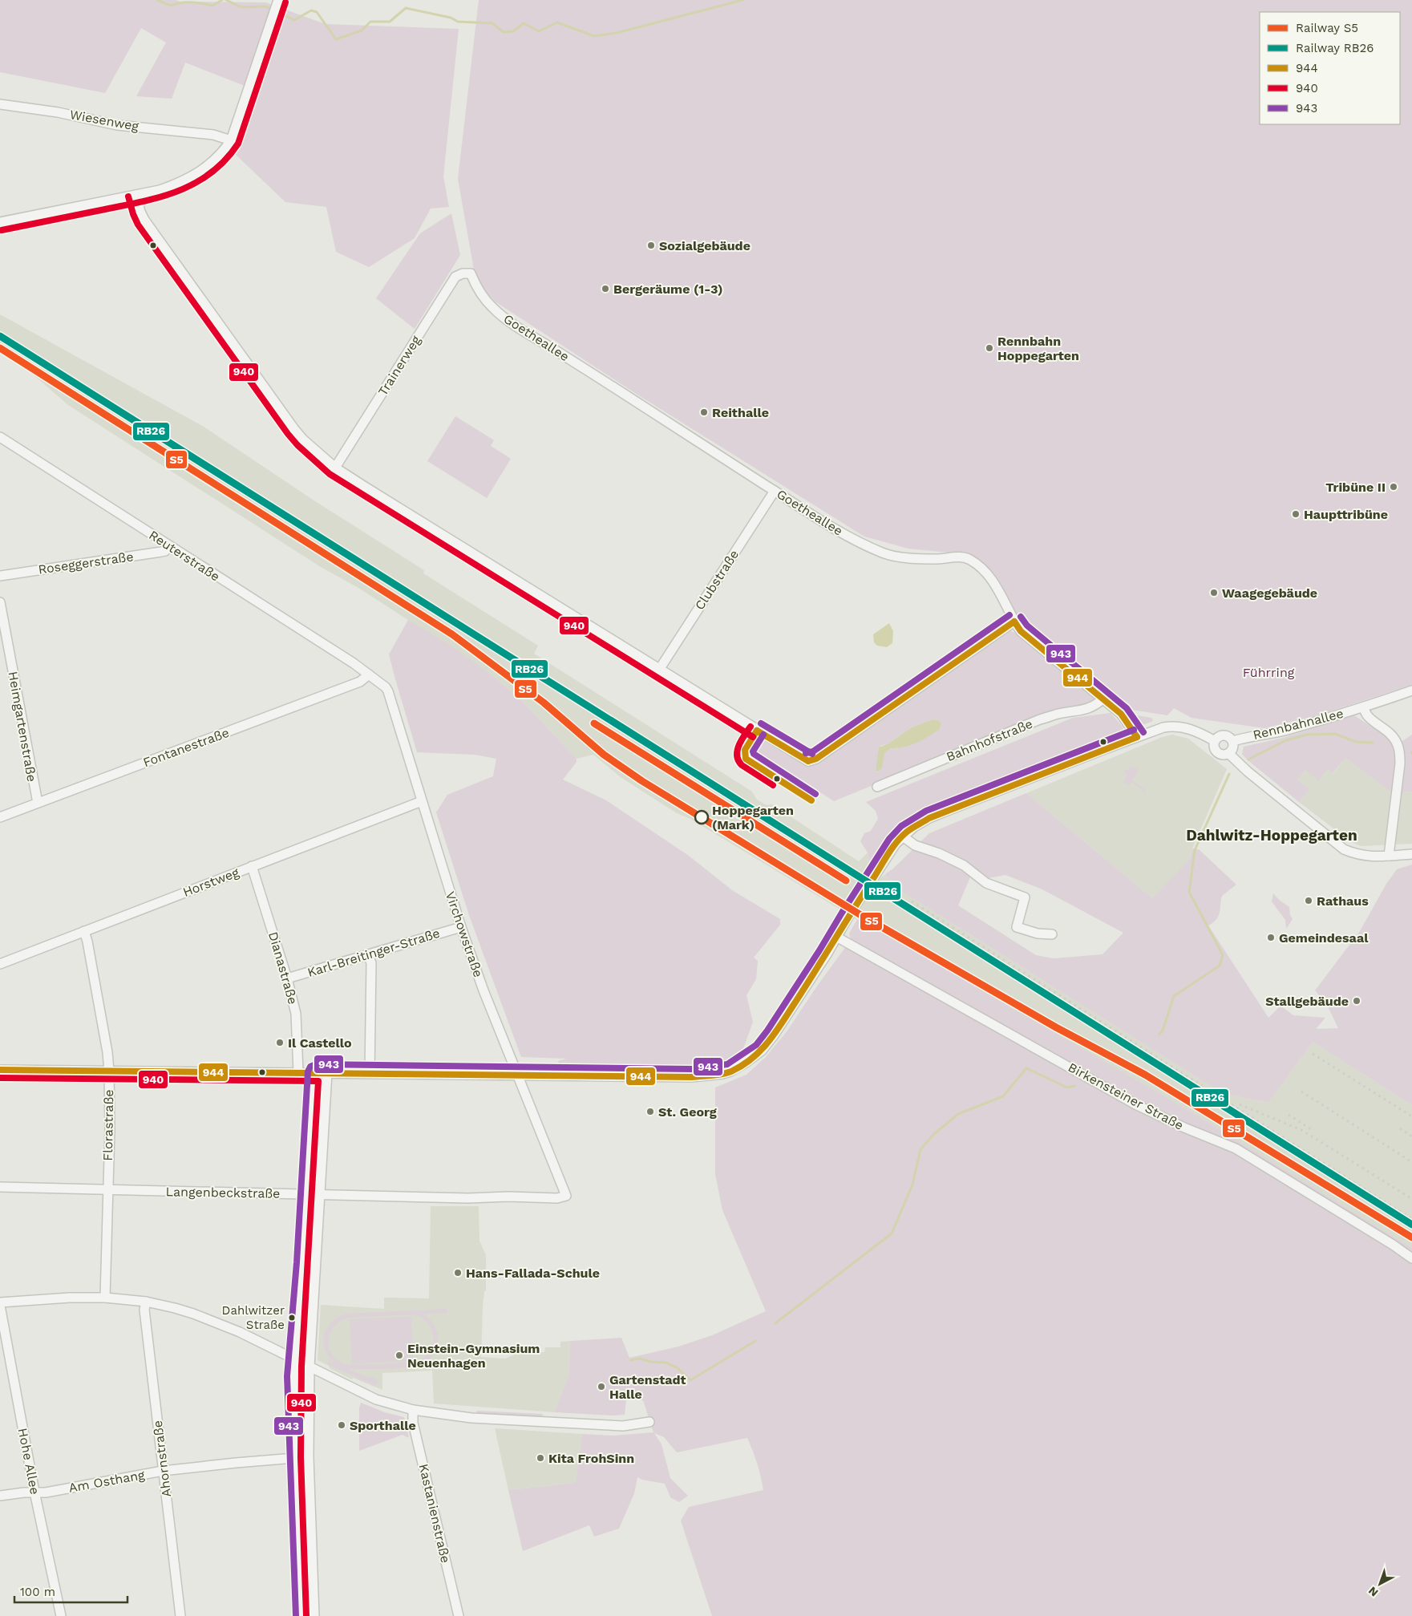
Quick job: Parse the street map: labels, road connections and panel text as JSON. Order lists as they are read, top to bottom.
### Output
{
  "streets": {
    "street": [
      "Wiesenweg",
      "Goetheallee",
      "Trainerweg",
      "Reuterstraße",
      "Roseggerstraße",
      "Clubstraße",
      "Rennbahnallee",
      "Heimgartenstraße",
      "Bahnhofstraße",
      "Fontanestraße",
      "Horstweg",
      "Virchowstraße",
      "Karl-Breitinger-Straße",
      "Dianastraße",
      "Birkensteiner Straße",
      "Florastraße",
      "Langenbeckstraße",
      "Ahornstraße",
      "Hohe Allee",
      "Am Osthang",
      "Kastanienstraße"
    ]
  },
  "crossings": [
    ["Goetheallee", "Trainerweg"],
    ["Goetheallee", "Clubstraße"],
    ["Goetheallee", "Bahnhofstraße"],
    ["Reuterstraße", "Roseggerstraße"],
    ["Reuterstraße", "Fontanestraße"],
    ["Reuterstraße", "Virchowstraße"],
    ["Heimgartenstraße", "Fontanestraße"],
    ["Fontanestraße", "Virchowstraße"],
    ["Horstweg", "Virchowstraße"],
    ["Horstweg", "Dianastraße"],
    ["Horstweg", "Florastraße"],
    ["Virchowstraße", "Karl-Breitinger-Straße"],
    ["Virchowstraße", "Langenbeckstraße"],
    ["Karl-Breitinger-Straße", "Dianastraße"],
    ["Florastraße", "Langenbeckstraße"],
    ["Ahornstraße", "Am Osthang"],
    ["Hohe Allee", "Am Osthang"]
  ],
  "districts": ["Dahlwitz-Hoppegarten"],
  "parks": ["Führring"],
  "places": [
    "Sozialgebäude",
    "Bergeräume (1-3)",
    "Rennbahn Hoppegarten",
    "Reithalle",
    "Tribüne II",
    "Haupttribüne",
    "Waagegebäude",
    "Hoppegarten (Mark)",
    "Rathaus",
    "Gemeindesaal",
    "Stallgebäude",
    "Il Castello",
    "St. Georg",
    "Hans-Fallada-Schule",
    "Dahlwitzer Straße",
    "Einstein-Gymnasium Neuenhagen",
    "Gartenstadt Halle",
    "Sporthalle",
    "Kita FrohSinn"
  ],
  "lines": [
    "transit line 940",
    "rail line RB26",
    "rail line S5",
    "transit line 943",
    "transit line 944"
  ],
  "legend": [
    "Railway S5",
    "Railway RB26",
    "944",
    "940",
    "943"
  ],
  "scale_bar": "100 m",
  "north": "bottom left"
}
